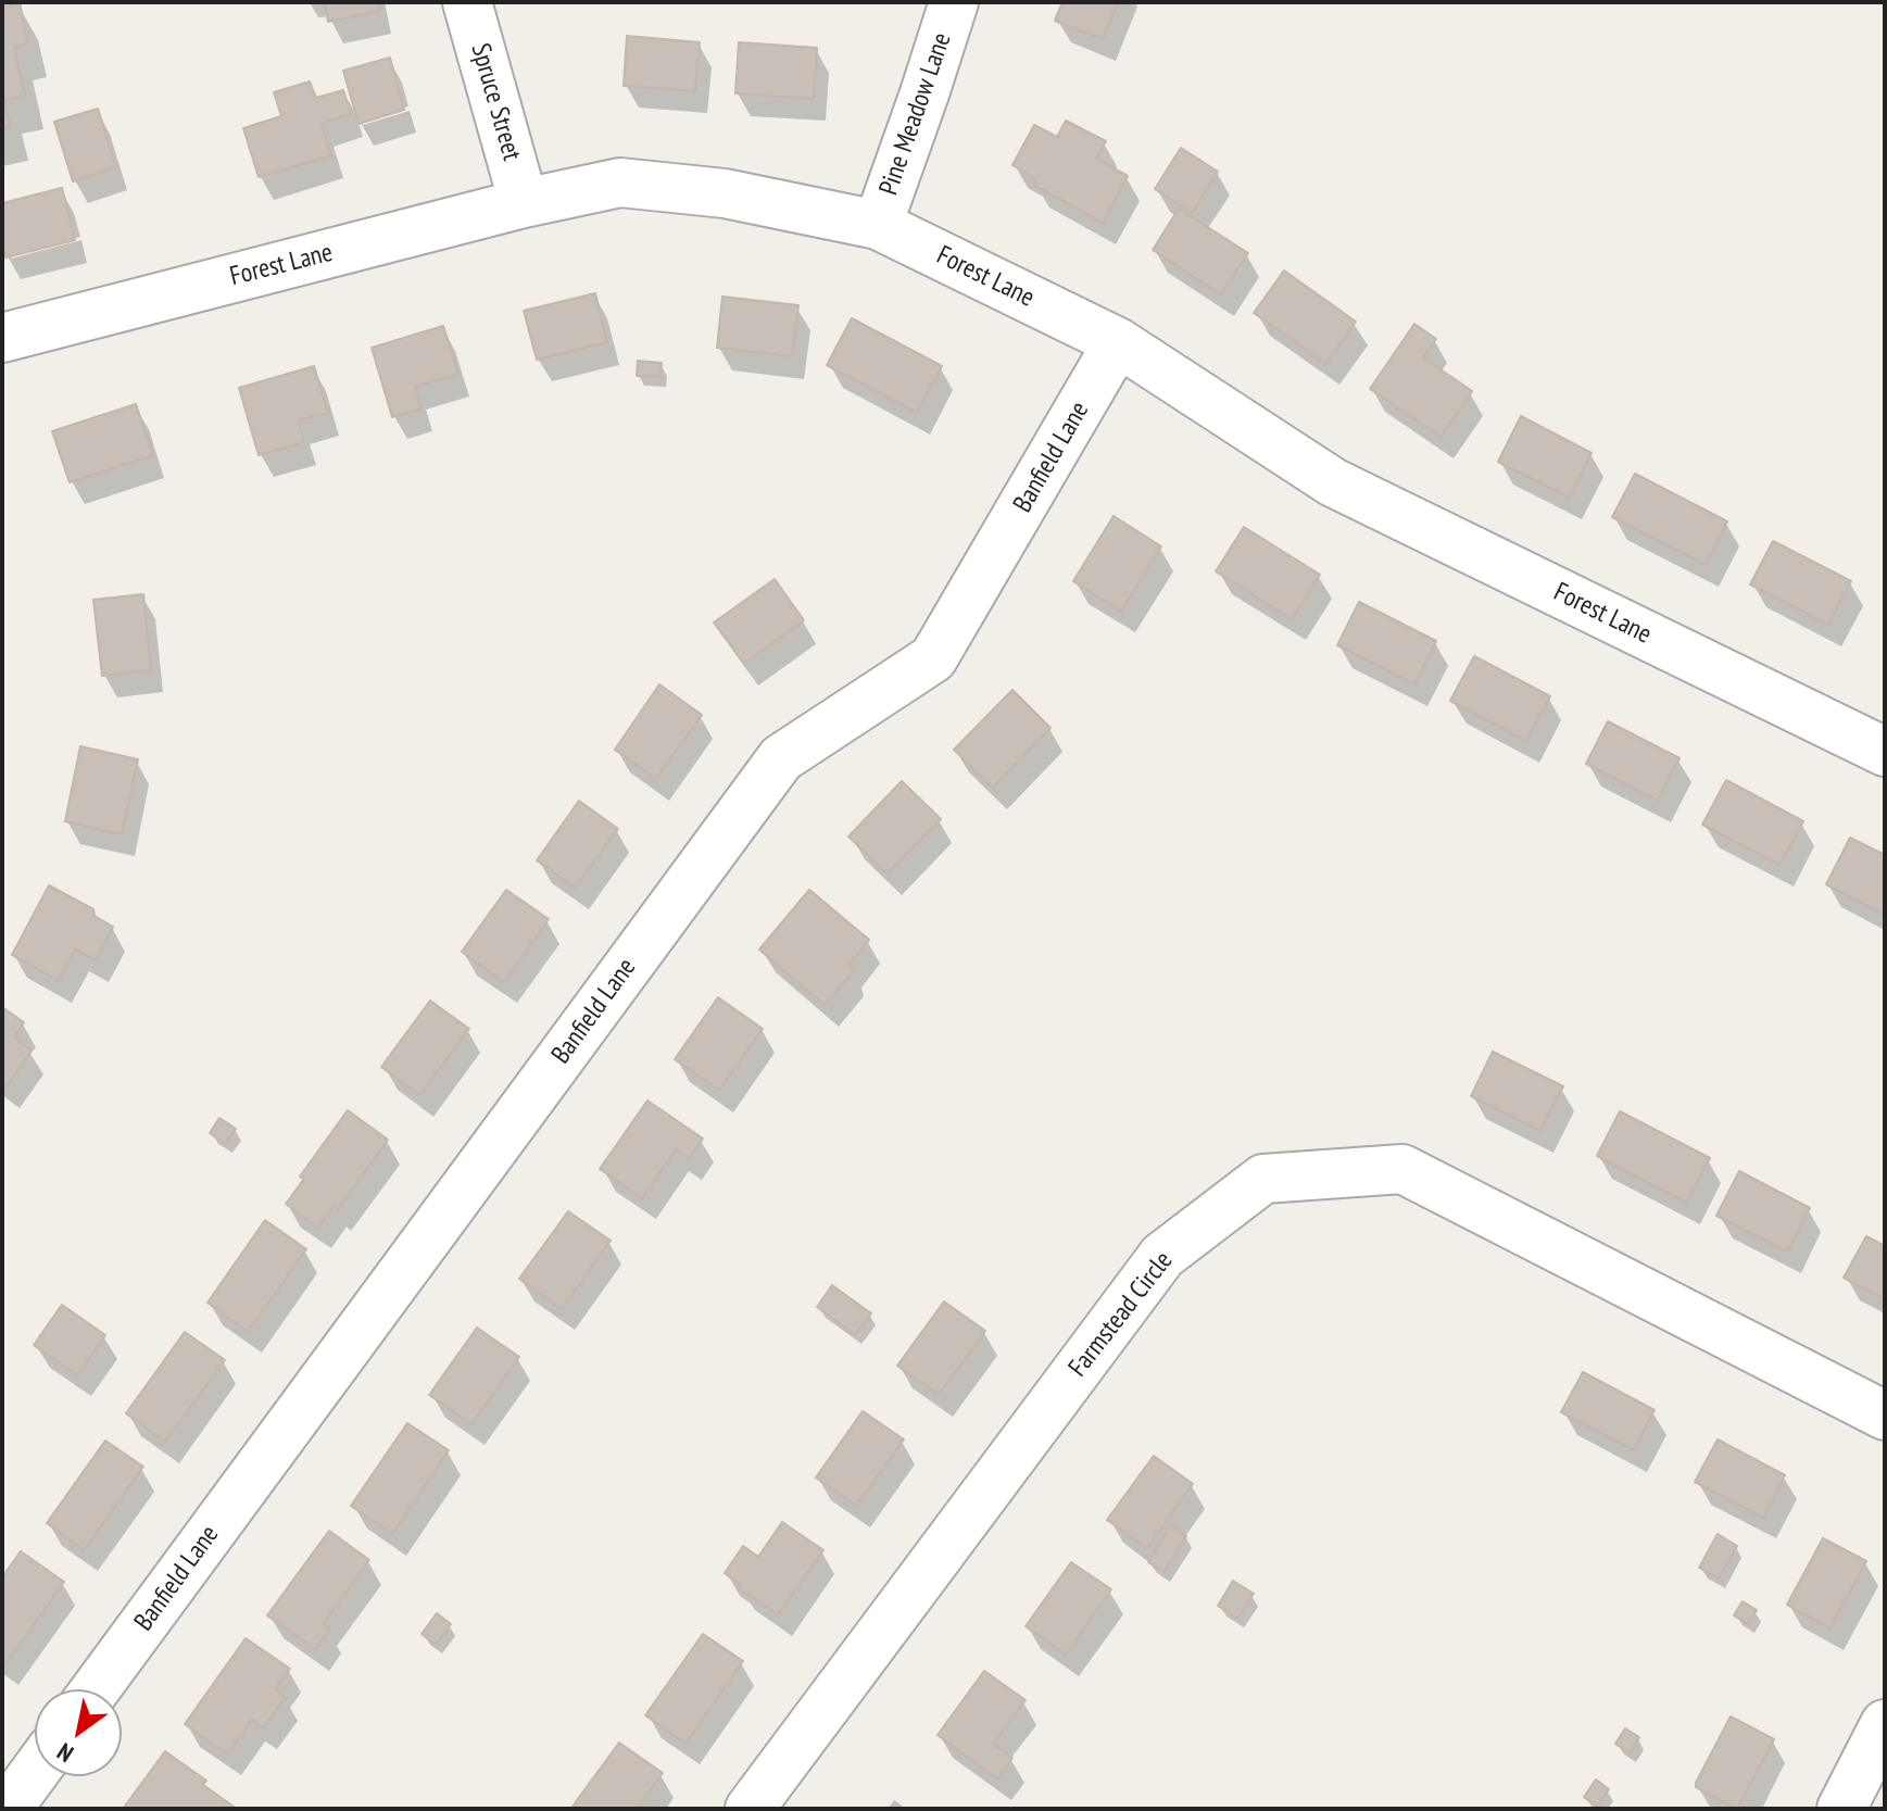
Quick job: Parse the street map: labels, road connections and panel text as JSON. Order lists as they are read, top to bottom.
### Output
{
  "streets": {
    "street": [
      "Spruce Street",
      "Pine Meadow Lane",
      "Forest Lane",
      "Banfield Lane",
      "Farmstead Circle"
    ]
  },
  "crossings": [
    ["Spruce Street", "Forest Lane"],
    ["Pine Meadow Lane", "Forest Lane"],
    ["Forest Lane", "Banfield Lane"]
  ],
  "north": "bottom left"
}
